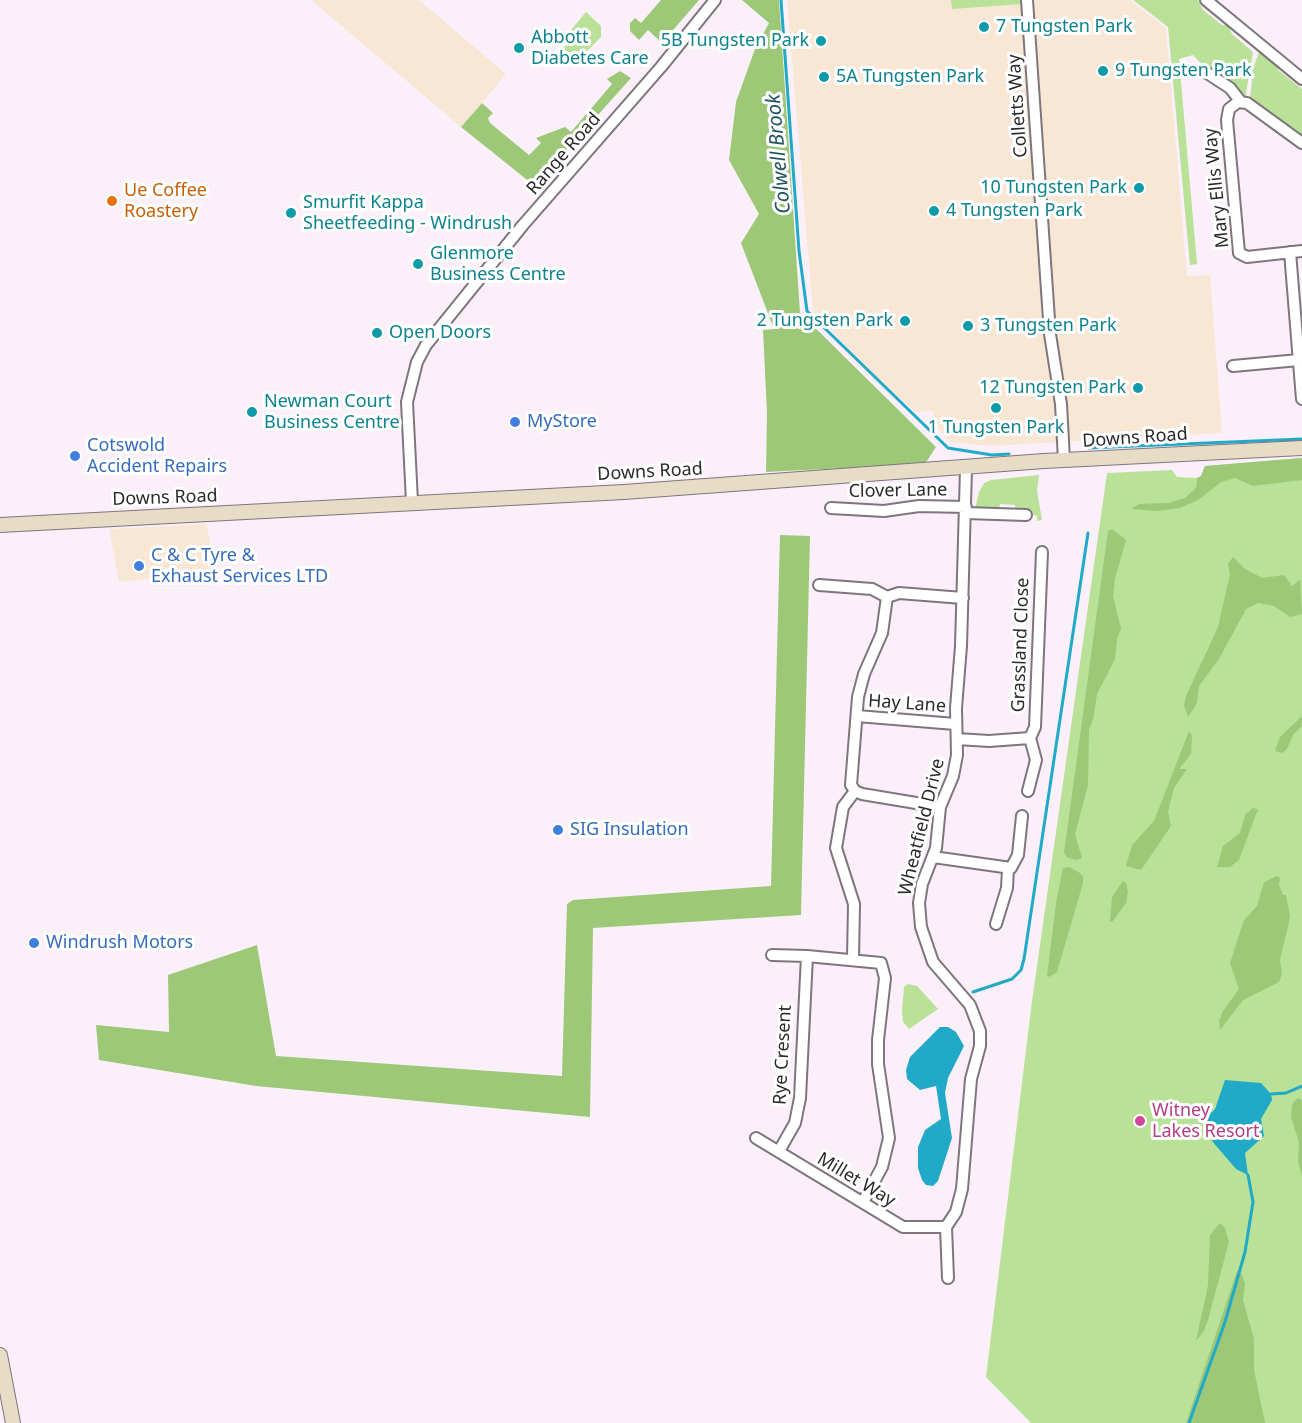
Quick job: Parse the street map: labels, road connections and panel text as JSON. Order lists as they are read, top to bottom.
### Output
{
  "streets": {
    "street": [
      "Colletts Way",
      "Range Road",
      "Mary Ellis Way",
      "Downs Road",
      "Clover Lane",
      "Grassland Close",
      "Hay Lane",
      "Wheatfield Drive",
      "Rye Cresent",
      "Millet Way"
    ]
  },
  "crossings": [
    ["Colletts Way", "Downs Road"],
    ["Range Road", "Downs Road"],
    ["Downs Road", "Wheatfield Drive"],
    ["Clover Lane", "Wheatfield Drive"],
    ["Grassland Close", "Wheatfield Drive"],
    ["Hay Lane", "Wheatfield Drive"],
    ["Wheatfield Drive", "Millet Way"],
    ["Rye Cresent", "Millet Way"]
  ],
  "water": ["Colwell Brook"],
  "places": [
    "7 Tungsten Park",
    "5B Tungsten Park",
    "Abbott Diabetes Care",
    "9 Tungsten Park",
    "5A Tungsten Park",
    "10 Tungsten Park",
    "Ue Coffee Roastery",
    "4 Tungsten Park",
    "Smurfit Kappa Sheetfeeding - Windrush",
    "Glenmore Business Centre",
    "2 Tungsten Park",
    "3 Tungsten Park",
    "Open Doors",
    "12 Tungsten Park",
    "1 Tungsten Park",
    "Newman Court Business Centre",
    "MyStore",
    "Cotswold Accident Repairs",
    "C & C Tyre & Exhaust Services LTD",
    "SIG Insulation",
    "Windrush Motors",
    "Witney Lakes Resort"
  ]
}
